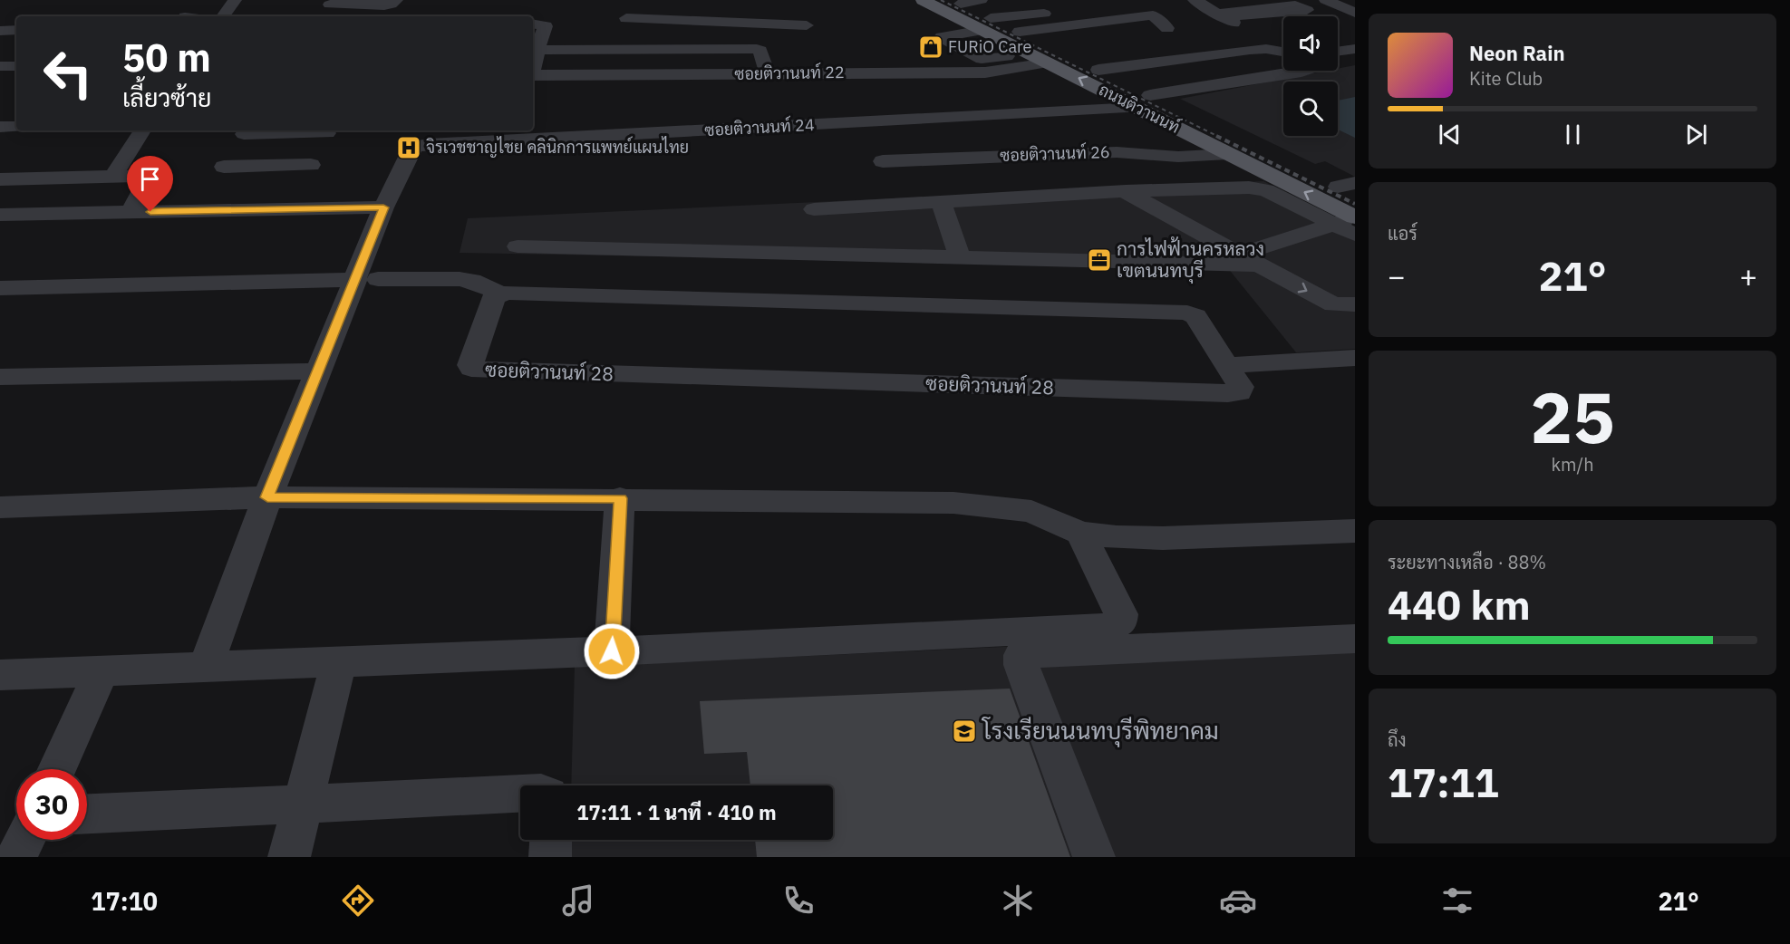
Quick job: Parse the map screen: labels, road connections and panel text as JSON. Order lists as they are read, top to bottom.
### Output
{
  "streets": {
    "main road": ["ถนนติวานนท์"],
    "street": [
      "ซอยติวานนท์ 22",
      "ซอยติวานนท์ 24",
      "ซอยติวานนท์ 26",
      "ซอยติวานนท์ 28"
    ]
  },
  "crossings": [
    ["ซอยติวานนท์ 22", "ถนนติวานนท์"],
    ["ถนนติวานนท์", "ซอยติวานนท์ 24"],
    ["ถนนติวานนท์", "ซอยติวานนท์ 26"]
  ],
  "places": {
    "shop": ["FURiO Care"],
    "hospital": ["จิรเวชชาญไชย คลินิกการแพทย์แผนไทย"],
    "office": ["การไฟฟ้านครหลวง เขตนนทบุรี"],
    "school or university": ["โรงเรียนนนทบุรีพิทยาคม"]
  },
  "page": {
    "turn": ["50 m", "เลี้ยวซ้าย"],
    "song": ["Neon Rain", "Kite Club"],
    "tile": [
      "แอร์",
      ["25", "km/h"],
      ["ระยะทางเหลือ · 88%", "440 km"],
      ["ถึง", "17:11"]
    ],
    "heat": ["−", "21°", "+"],
    "limit": "30",
    "trip": "17:11 · 1 นาที · 410 m",
    "tabs": ["17:10", "21°"]
  }
}
